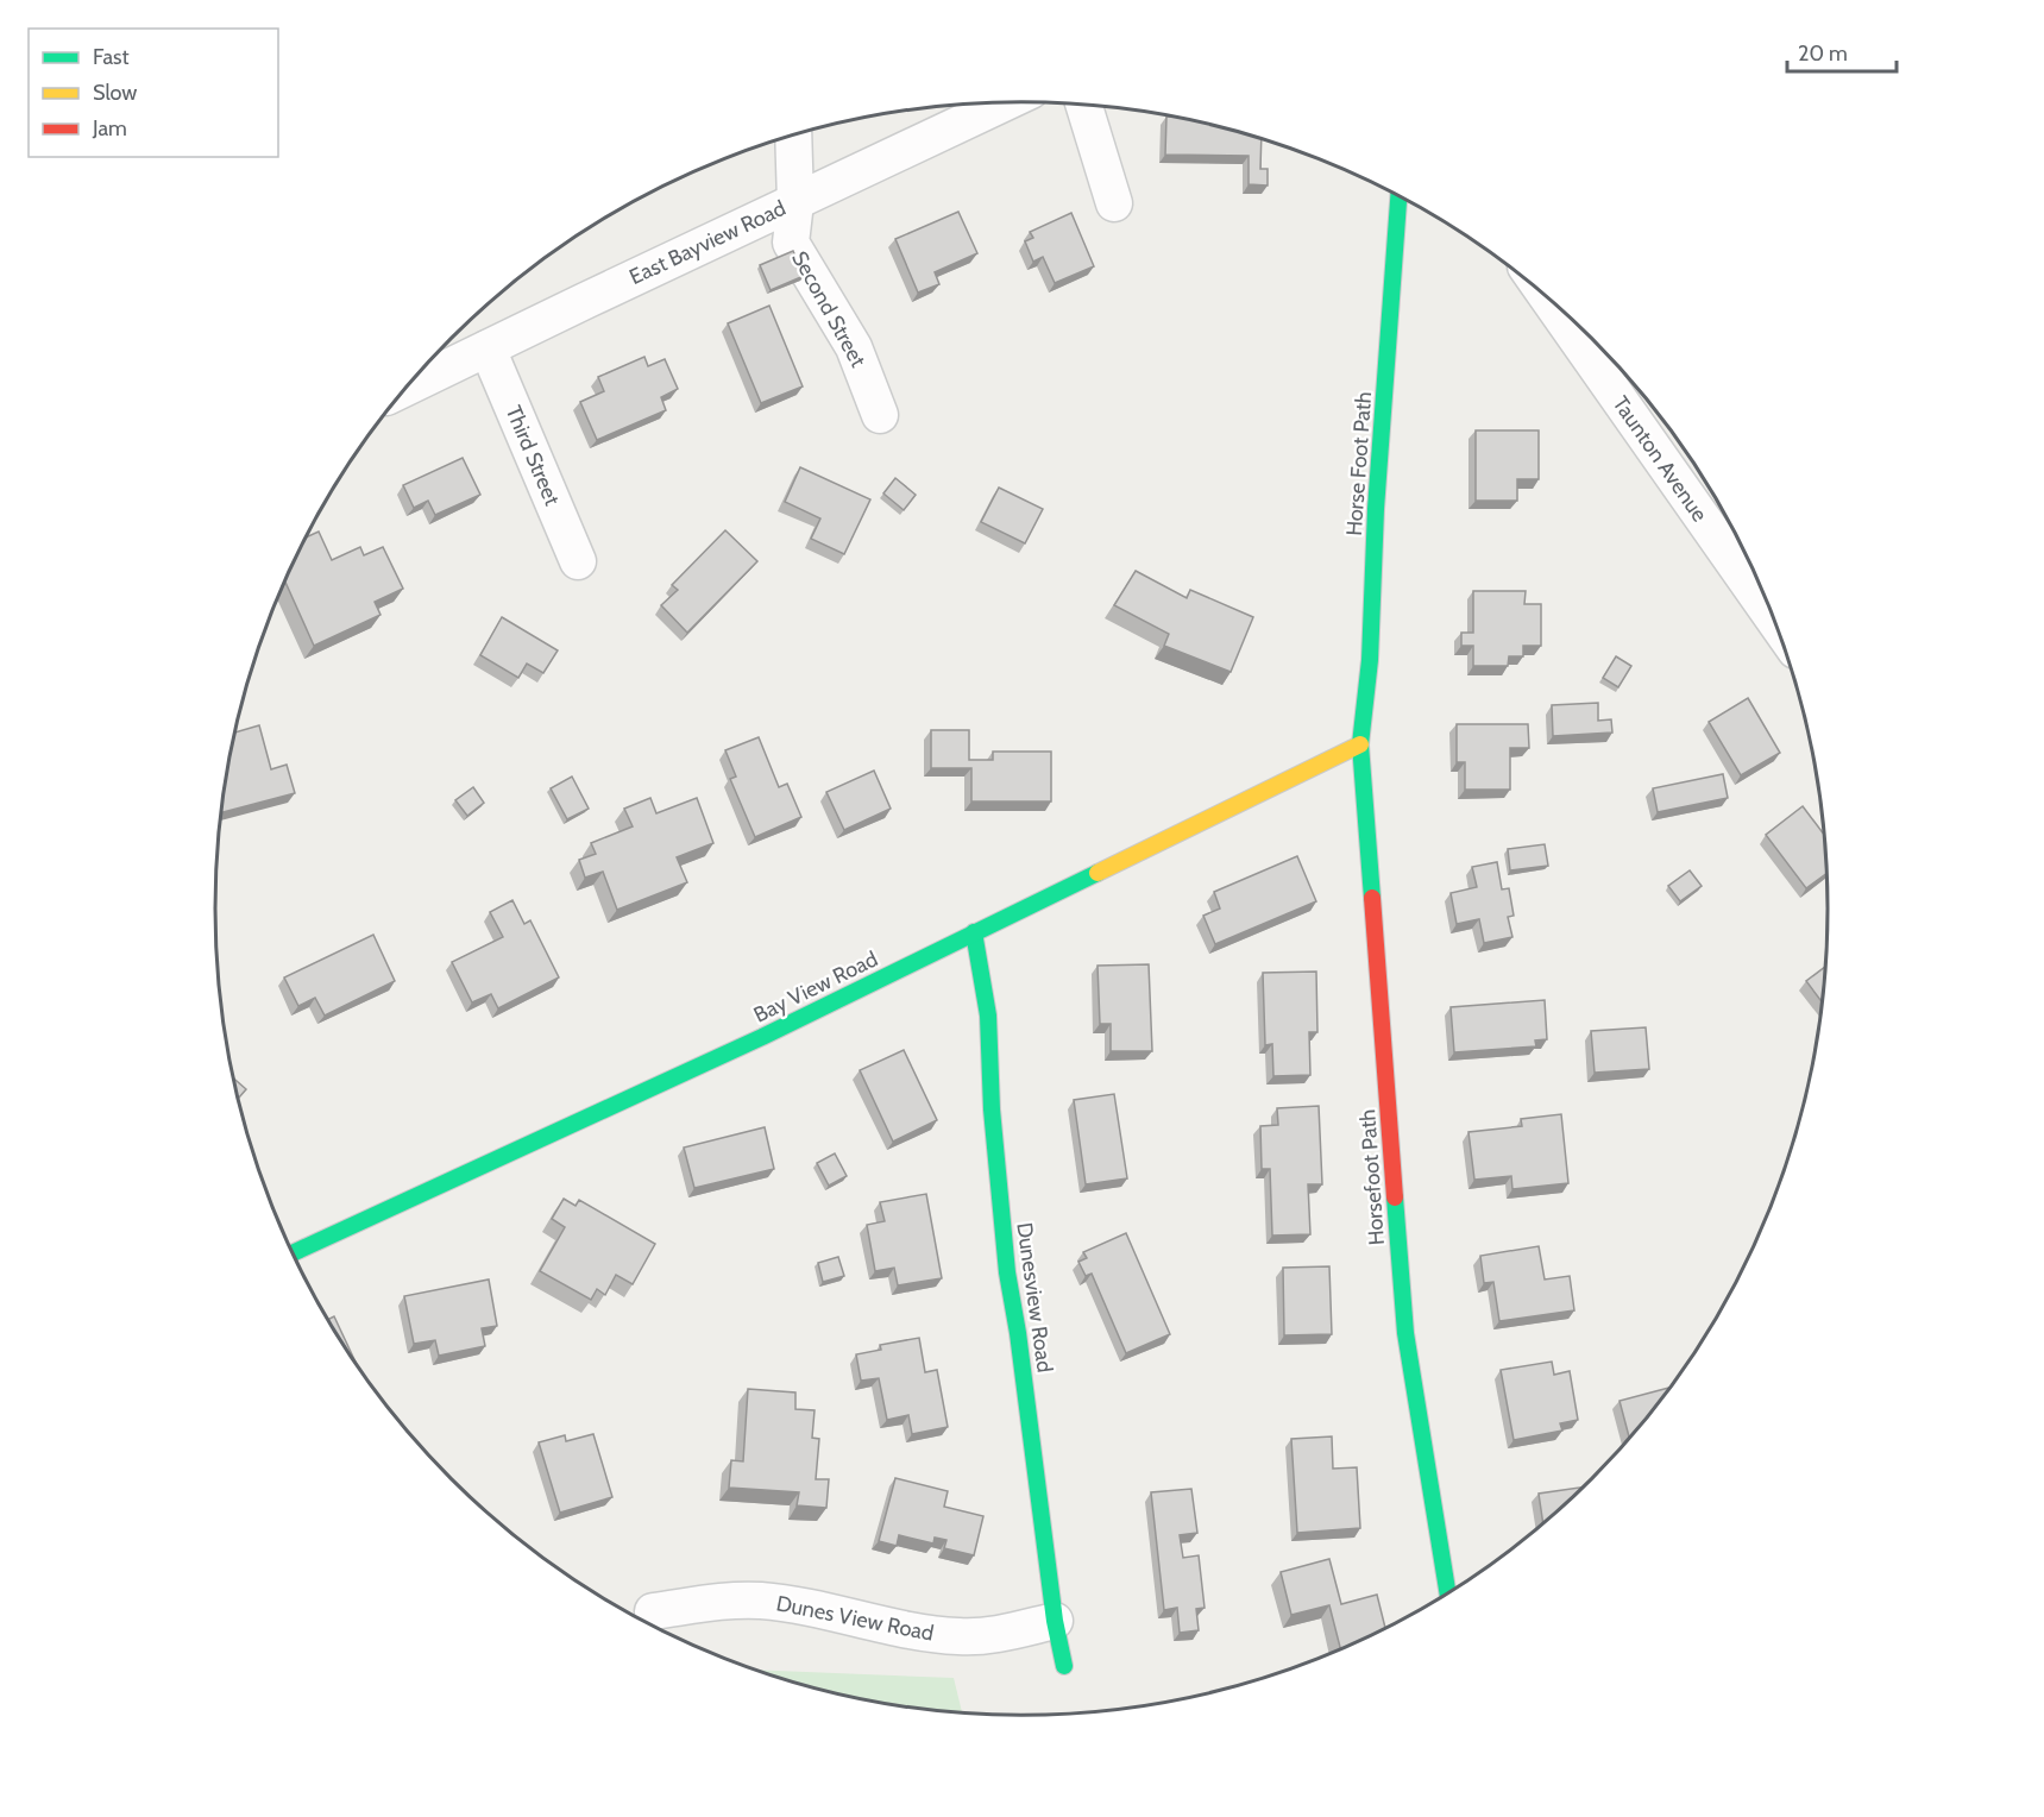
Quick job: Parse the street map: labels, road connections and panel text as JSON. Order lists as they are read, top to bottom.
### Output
{
  "streets": {
    "street": [
      "East Bayview Road",
      "Second Street",
      "Third Street",
      "Taunton Avenue",
      "Horse Foot Path",
      "Bay View Road",
      "Horsefoot Path",
      "Dunesview Road",
      "Dunes View Road"
    ]
  },
  "crossings": [
    ["East Bayview Road", "Second Street"],
    ["East Bayview Road", "Third Street"],
    ["Horse Foot Path", "Bay View Road"],
    ["Horse Foot Path", "Horsefoot Path"],
    ["Bay View Road", "Horsefoot Path"],
    ["Bay View Road", "Dunesview Road"],
    ["Dunesview Road", "Dunes View Road"]
  ],
  "legend": ["Fast", "Slow", "Jam"],
  "scale_bar": "20 m"
}
